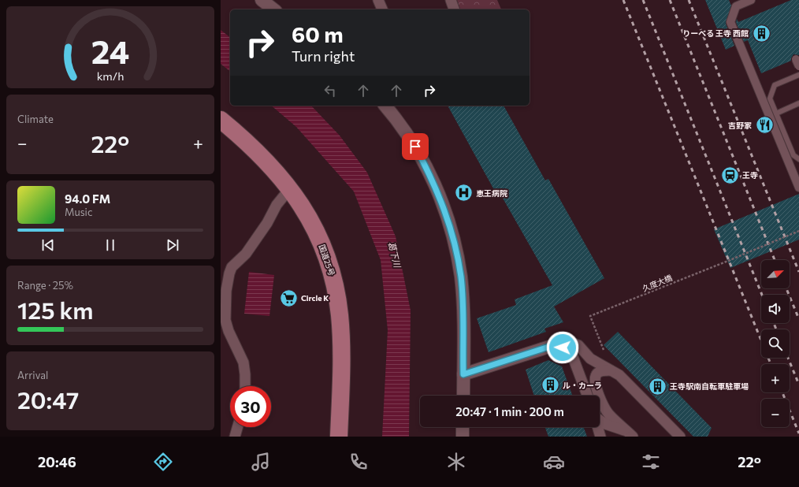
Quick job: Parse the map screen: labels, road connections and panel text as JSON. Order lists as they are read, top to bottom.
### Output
{
  "streets": {
    "highway": ["国道25号"],
    "path": ["久度大橋"]
  },
  "water": ["葛下川"],
  "places": {
    "building": ["りーべる 王寺 西館", "ル・カーラ", "王寺駅南自転車駐車場"],
    "restaurant": ["吉野家"],
    "station": ["王寺"],
    "hospital": ["恵王病院"],
    "supermarket": ["Circle K"]
  },
  "north": "top right",
  "page": {
    "turn": ["60 m", "Turn right"],
    "tile": [
      "Climate",
      ["Range · 25%", "125 km"],
      ["Arrival", "20:47"]
    ],
    "heat": ["−", "22°", "+"],
    "song": ["94.0 FM", "Music"],
    "map_buttons": ["+", "−"],
    "limit": "30",
    "trip": "20:47 · 1 min · 200 m",
    "tabs": ["20:46", "22°"],
    "gauge": ["24", "km/h"]
  }
}
